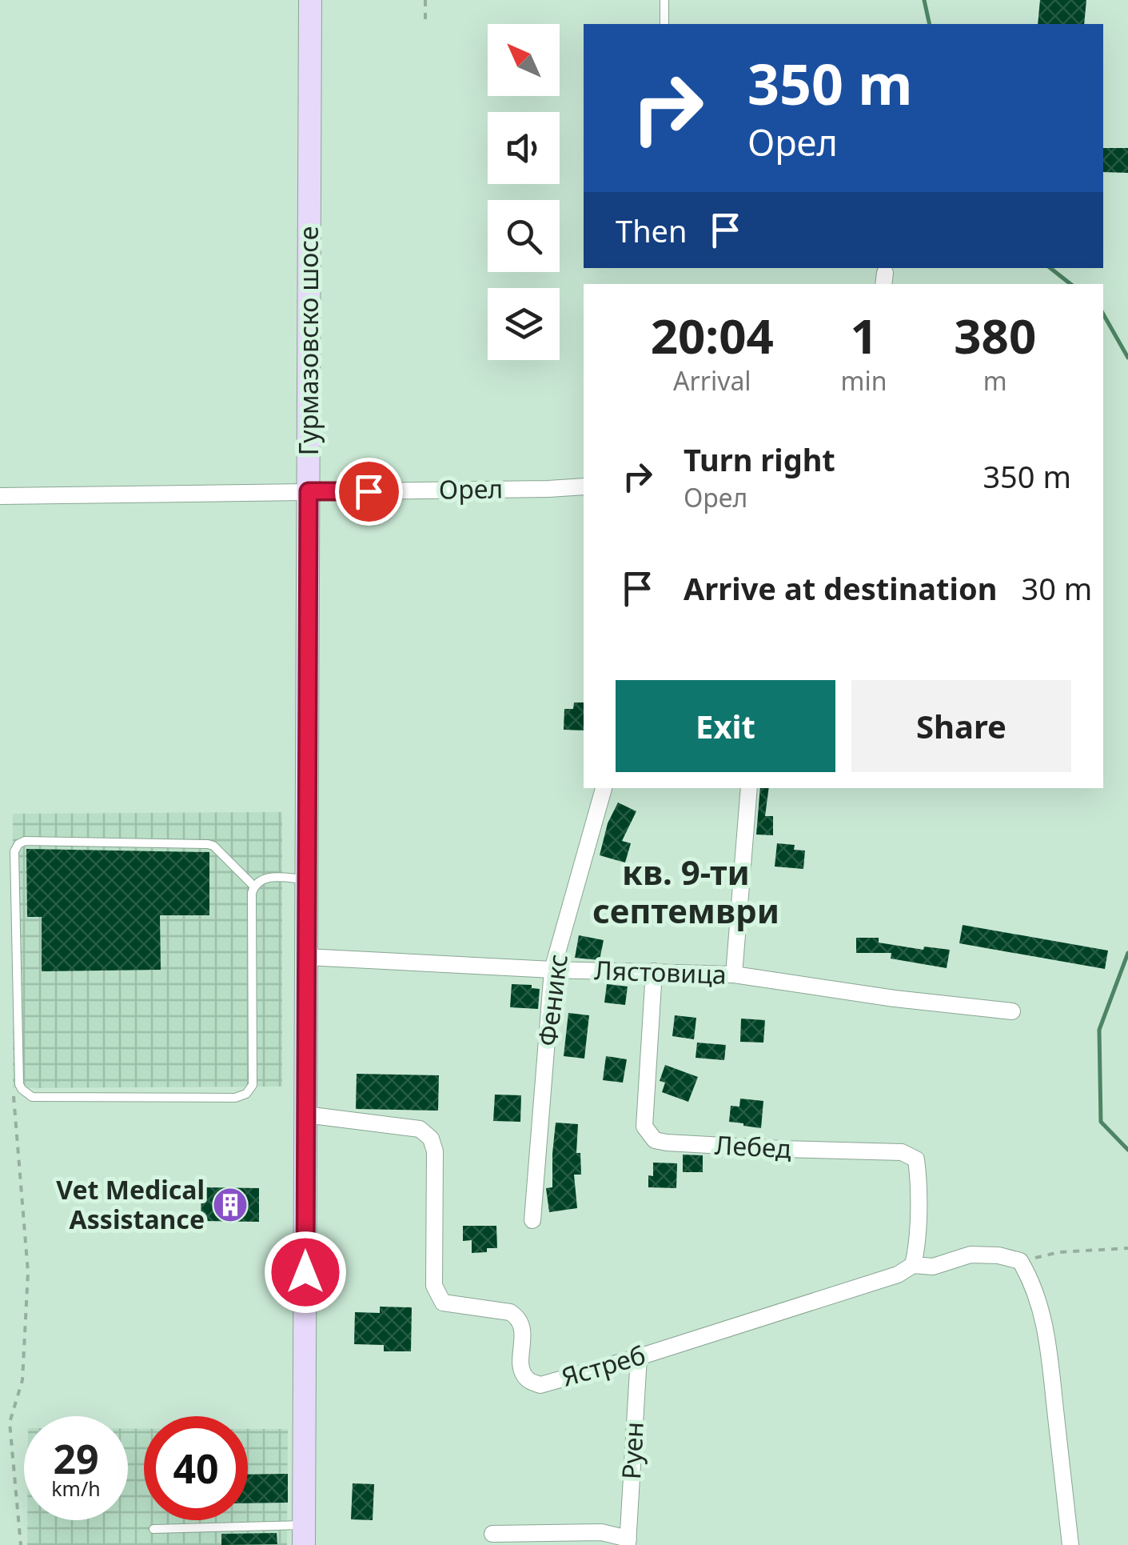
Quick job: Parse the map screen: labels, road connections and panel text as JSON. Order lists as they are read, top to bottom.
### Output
{
  "streets": {
    "street": [
      "Гурмазовско шосе",
      "Орел",
      "Лястовица",
      "Феникс",
      "Лебед",
      "Ястреб",
      "Руен"
    ]
  },
  "crossings": [
    ["Гурмазовско шосе", "Орел"],
    ["Гурмазовско шосе", "Лястовица"],
    ["Гурмазовско шосе", "Ястреб"],
    ["Лястовица", "Феникс"],
    ["Лястовица", "Лебед"],
    ["Лебед", "Ястреб"],
    ["Ястреб", "Руен"]
  ],
  "districts": ["кв. 9-ти септември"],
  "places": {
    "building": ["Vet Medical Assistance"]
  },
  "north": "top left",
  "page": {
    "turn": ["350 m", "Орел"],
    "then": "Then",
    "eta": [
      "20:04",
      "Arrival",
      "1",
      "min",
      "380",
      "m"
    ],
    "list": [
      {
        "name": "Turn right",
        "note": "Орел",
        "value": "350 m"
      },
      {
        "name": "Arrive at destination",
        "value": "30 m"
      }
    ],
    "buttons": ["Exit", "Share"],
    "speed": "29 km/h",
    "limit": "40"
  }
}
